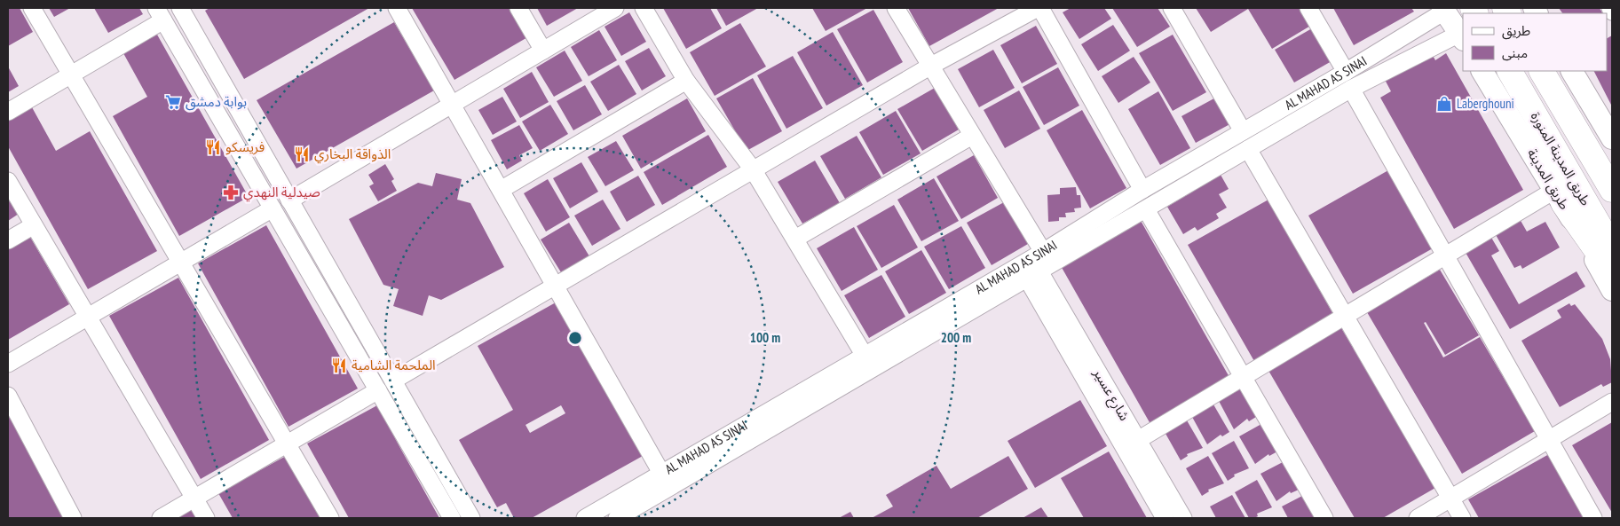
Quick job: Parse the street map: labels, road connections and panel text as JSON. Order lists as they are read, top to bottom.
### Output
{
  "streets": {
    "highway": ["طريق المدينة المنورة"],
    "main road": ["طريق المدينة"],
    "street": ["AL MAHAD AS SINAI", "شارع عسير"]
  },
  "crossings": [
    ["AL MAHAD AS SINAI", "شارع عسير"]
  ],
  "places": {
    "supermarket": ["بوابة دمشق"],
    "shop": ["Laberghouni"],
    "restaurant": ["فريسكو", "الذواقة البخاري", "الملحمة الشامية"],
    "pharmacy": ["صيدلية النهدي"]
  },
  "legend": ["طريق", "مبنى"],
  "rings": ["100 m", "200 m"]
}
